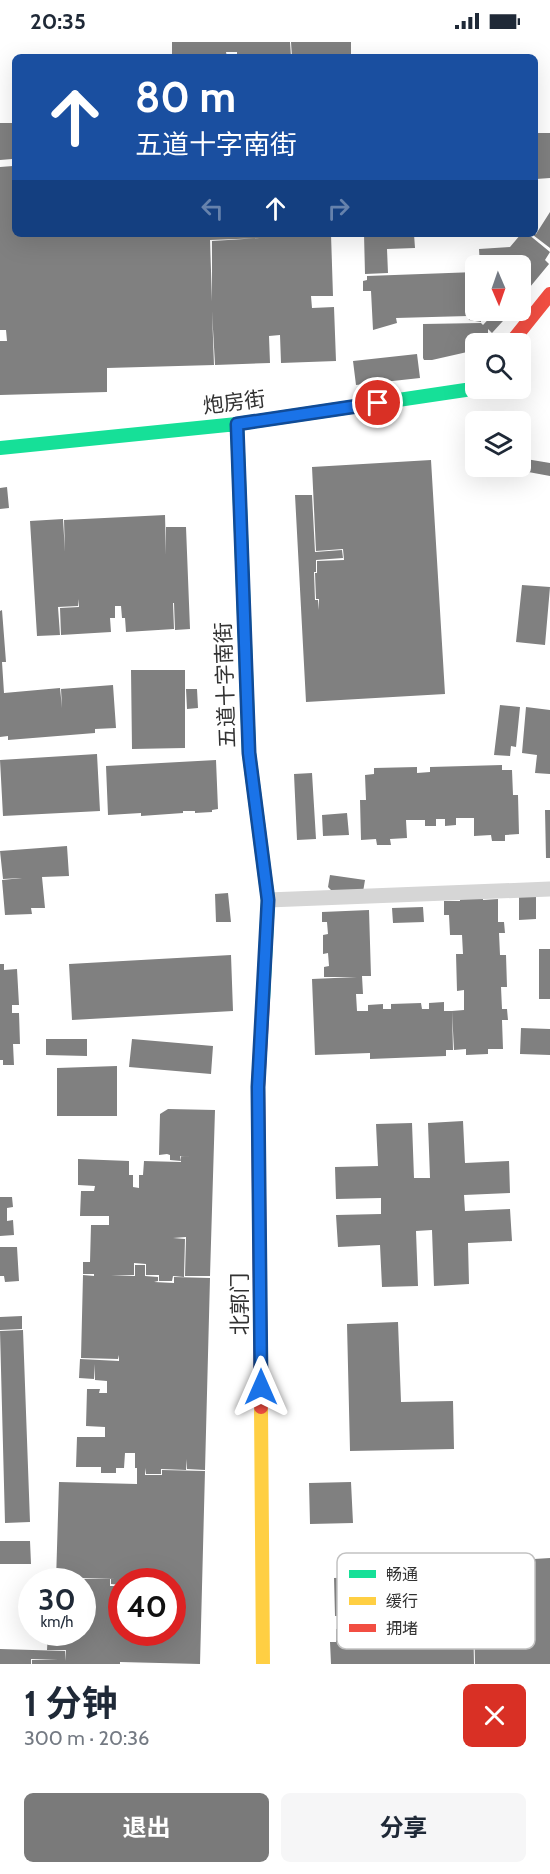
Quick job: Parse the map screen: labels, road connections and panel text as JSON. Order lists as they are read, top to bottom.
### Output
{
  "streets": {
    "street": ["炮房街", "五道十字南街", "北郭门"]
  },
  "crossings": [
    ["炮房街", "五道十字南街"],
    ["五道十字南街", "北郭门"]
  ],
  "legend": ["畅通", "缓行", "拥堵"],
  "north": "bottom",
  "page": {
    "status": "20:35",
    "turn": ["80 m", "五道十字南街"],
    "speed": "30 km/h",
    "limit": "40",
    "heading": ["1 分钟", "300 m · 20:36"],
    "buttons": ["退出", "分享"]
  }
}
